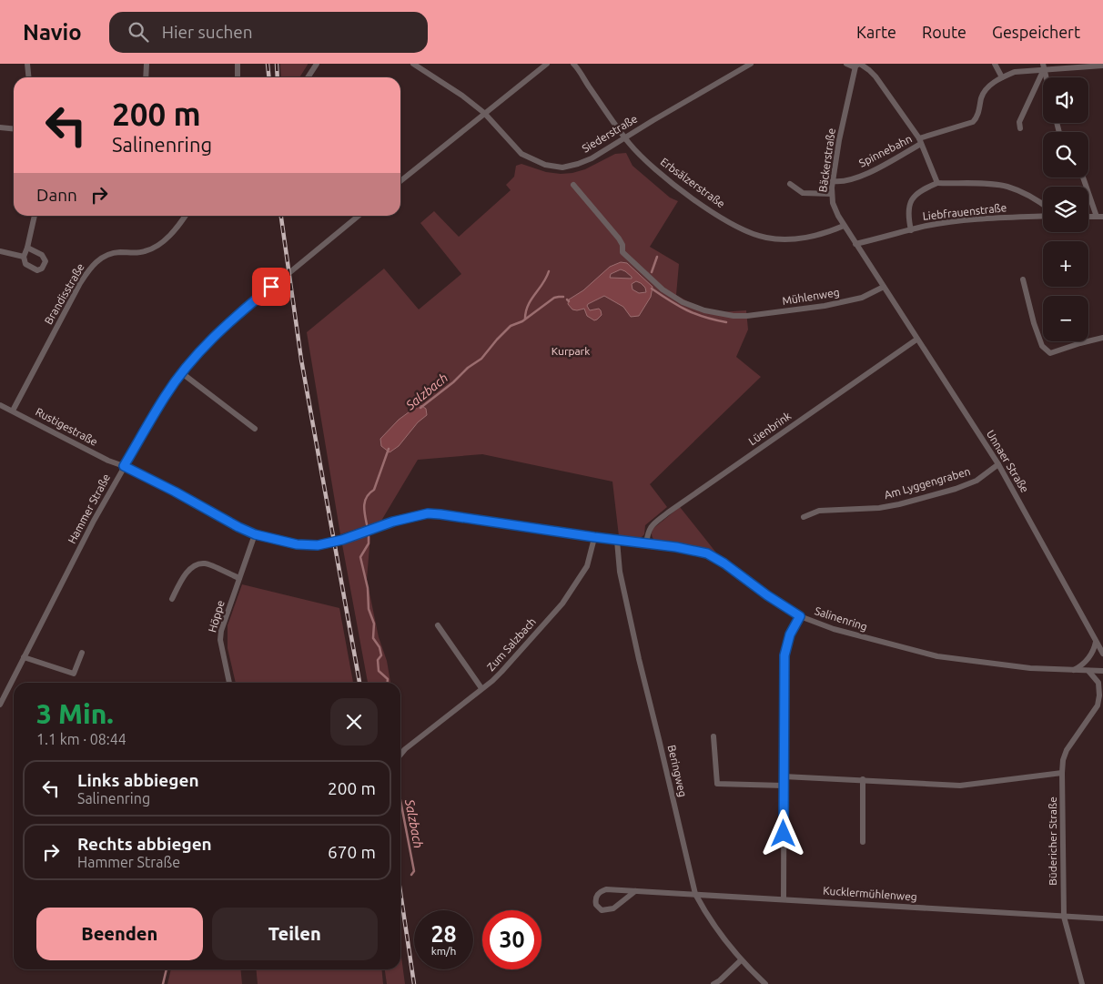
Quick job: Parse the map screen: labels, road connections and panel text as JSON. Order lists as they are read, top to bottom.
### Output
{
  "streets": {
    "street": [
      "Siederstraße",
      "Spinnebahn",
      "Bäckerstraße",
      "Erbsälzerstraße",
      "Liebfrauenstraße",
      "Brandisstraße",
      "Mühlenweg",
      "Rustigestraße",
      "Lüenbrink",
      "Unnaer Straße",
      "Am Lyggengraben",
      "Hammer Straße",
      "Höppe",
      "Salinenring",
      "Zum Salzbach",
      "Beringweg",
      "Büdericher Straße",
      "Kucklermühlenweg"
    ]
  },
  "crossings": [
    ["Siederstraße", "Erbsälzerstraße"],
    ["Spinnebahn", "Bäckerstraße"],
    ["Bäckerstraße", "Erbsälzerstraße"],
    ["Bäckerstraße", "Liebfrauenstraße"],
    ["Bäckerstraße", "Mühlenweg"],
    ["Bäckerstraße", "Unnaer Straße"],
    ["Brandisstraße", "Rustigestraße"],
    ["Rustigestraße", "Hammer Straße"],
    ["Rustigestraße", "Salinenring"],
    ["Lüenbrink", "Unnaer Straße"],
    ["Lüenbrink", "Salinenring"],
    ["Unnaer Straße", "Am Lyggengraben"],
    ["Hammer Straße", "Salinenring"],
    ["Höppe", "Salinenring"],
    ["Salinenring", "Zum Salzbach"],
    ["Salinenring", "Beringweg"],
    ["Salinenring", "Büdericher Straße"],
    ["Beringweg", "Kucklermühlenweg"],
    ["Büdericher Straße", "Kucklermühlenweg"]
  ],
  "water": ["Salzbach"],
  "parks": ["Kurpark"],
  "page": {
    "header": "Navio",
    "search": "Hier suchen",
    "nav": ["Karte", "Route", "Gespeichert"],
    "map_buttons": ["+", "−"],
    "turn": ["200 m", "Salinenring"],
    "then": "Dann",
    "heading": ["3 Min.", "1.1 km · 08:44"],
    "list": [
      {
        "name": "Links abbiegen",
        "note": "Salinenring",
        "value": "200 m"
      },
      {
        "name": "Rechts abbiegen",
        "note": "Hammer Straße",
        "value": "670 m"
      }
    ],
    "buttons": ["Beenden", "Teilen"],
    "speed": "28 km/h",
    "limit": "30"
  }
}
